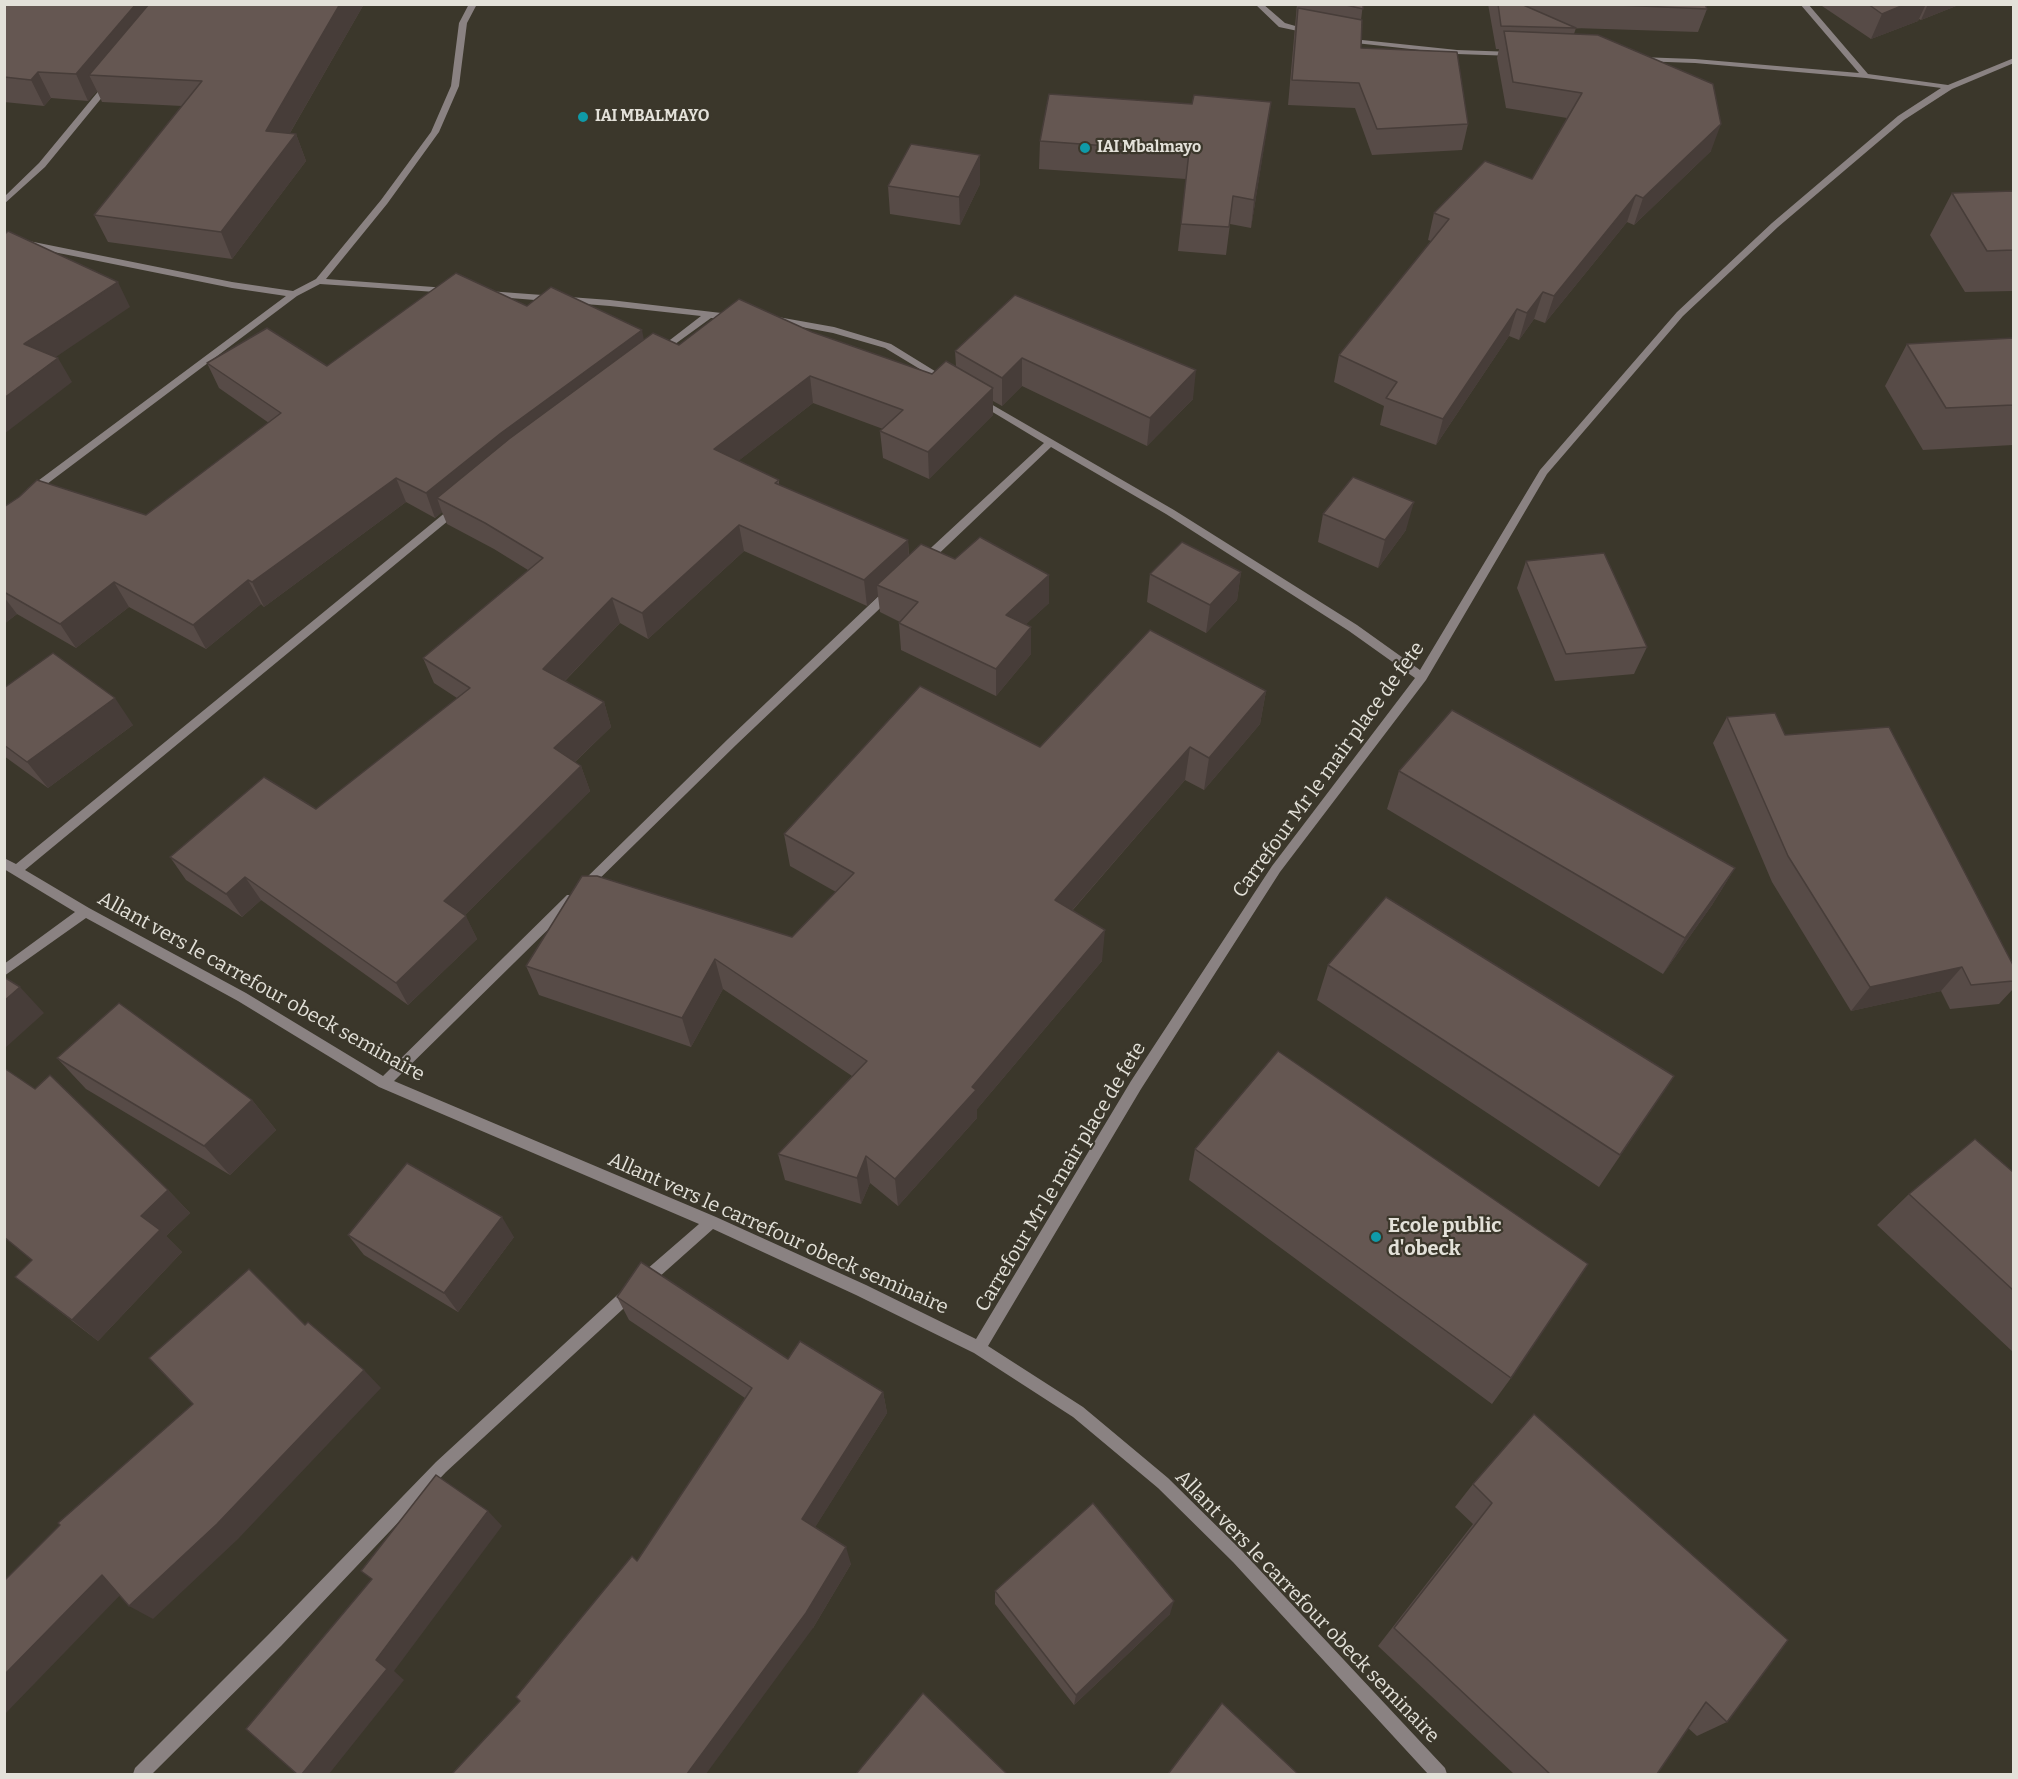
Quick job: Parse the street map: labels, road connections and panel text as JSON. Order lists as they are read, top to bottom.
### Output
{
  "streets": {
    "street": ["Carrefour Mr le mair place de fete", "Allant vers le carrefour obeck seminaire"]
  },
  "crossings": [
    ["Carrefour Mr le mair place de fete", "Allant vers le carrefour obeck seminaire"]
  ],
  "places": ["IAI MBALMAYO", "IAI Mbalmayo", "Ecole public d'obeck"]
}
